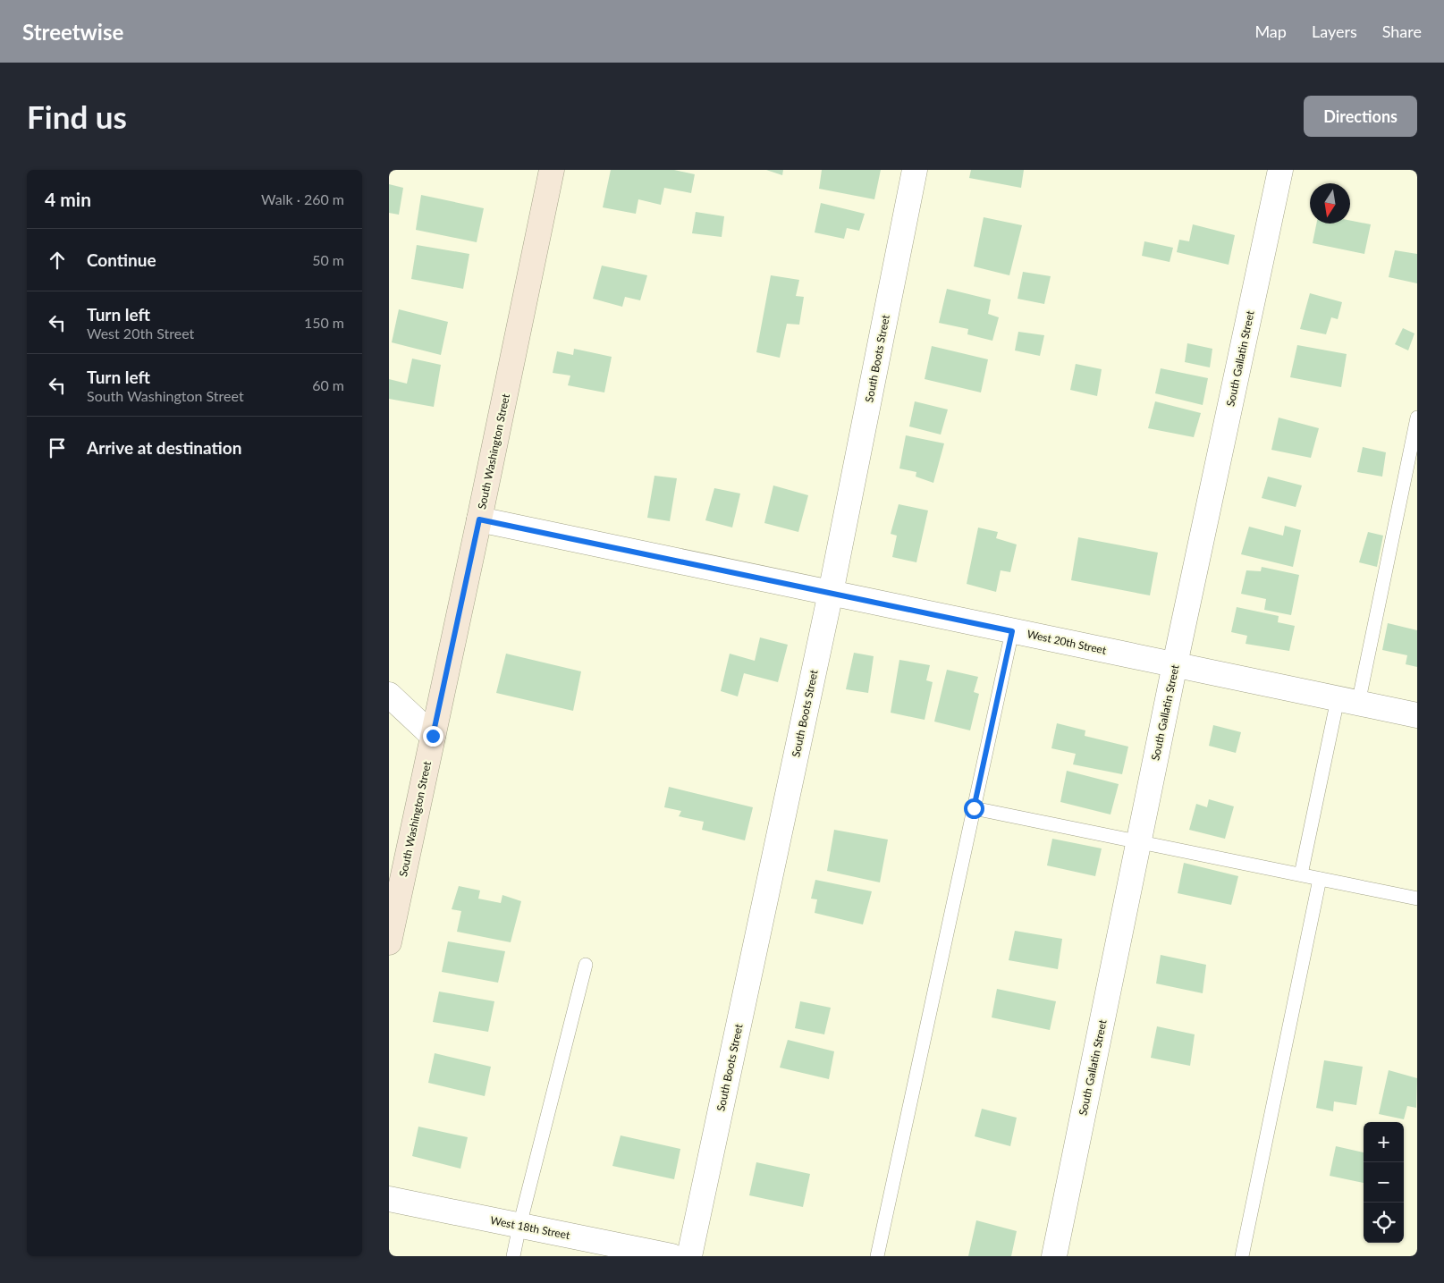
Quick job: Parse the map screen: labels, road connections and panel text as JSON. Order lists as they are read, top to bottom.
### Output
{
  "streets": {
    "main road": ["South Washington Street"],
    "street": [
      "South Boots Street",
      "South Gallatin Street",
      "West 20th Street",
      "West 18th Street"
    ]
  },
  "crossings": [
    ["South Boots Street", "West 20th Street"],
    ["South Gallatin Street", "West 20th Street"],
    ["South Washington Street", "West 20th Street"]
  ],
  "north": "bottom",
  "page": {
    "header": "Streetwise",
    "nav": ["Map", "Layers", "Share"],
    "buttons": "Directions",
    "title": "Find us",
    "heading": ["4 min", "Walk · 260 m"],
    "list": [
      ["Continue", "50 m"],
      ["Turn left", "West 20th Street", "150 m"],
      ["Turn left", "South Washington Street", "60 m"],
      "Arrive at destination"
    ],
    "map_buttons": ["+", "−"]
  }
}
